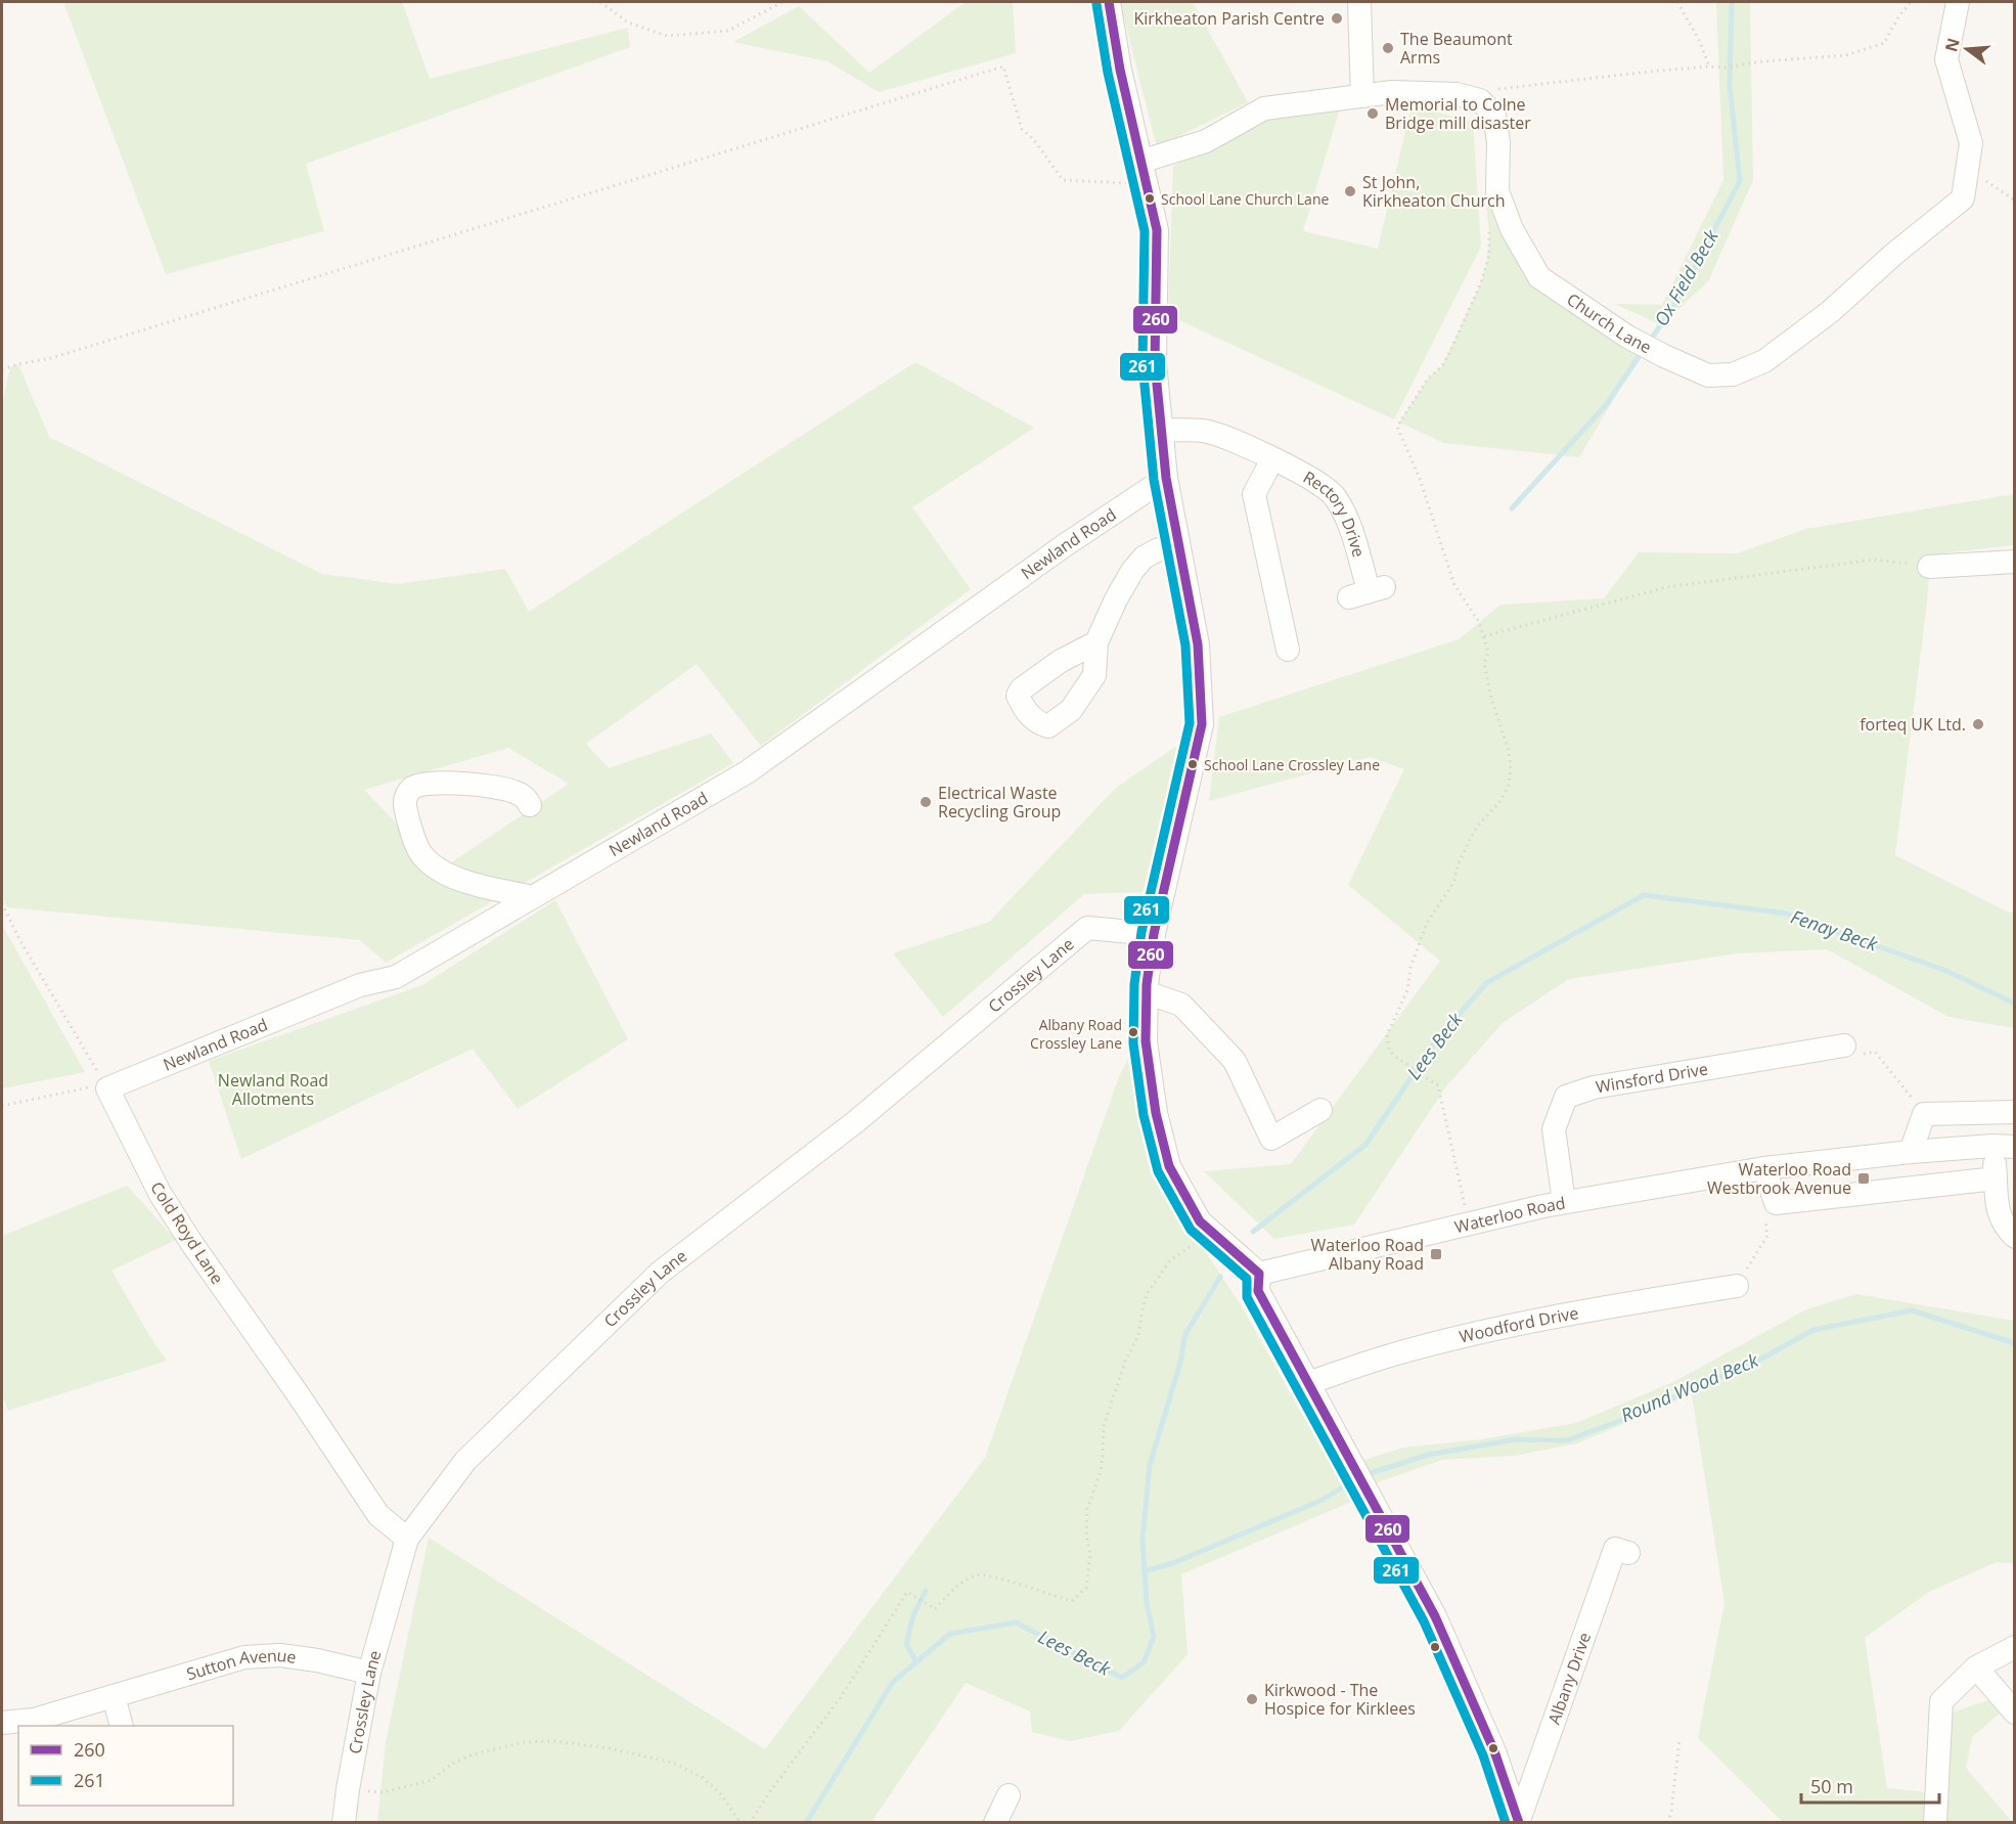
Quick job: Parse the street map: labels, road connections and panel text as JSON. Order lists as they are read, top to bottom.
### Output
{
  "streets": {
    "street": [
      "Church Lane",
      "Rectory Drive",
      "Newland Road",
      "Crossley Lane",
      "Winsford Drive",
      "Waterloo Road",
      "Cold Royd Lane",
      "Woodford Drive",
      "Sutton Avenue",
      "Albany Drive"
    ]
  },
  "crossings": [
    ["Newland Road", "Cold Royd Lane"],
    ["Crossley Lane", "Cold Royd Lane"],
    ["Crossley Lane", "Sutton Avenue"],
    ["Winsford Drive", "Waterloo Road"]
  ],
  "water": [
    "Ox Field Beck",
    "Fenay Beck",
    "Lees Beck",
    "Round Wood Beck"
  ],
  "parks": ["Newland Road Allotments"],
  "places": {
    "other": [
      "Kirkheaton Parish Centre",
      "The Beaumont Arms",
      "Memorial to Colne Bridge mill disaster",
      "St John, Kirkheaton Church",
      "School Lane Church Lane",
      "forteq UK Ltd.",
      "School Lane Crossley Lane",
      "Electrical Waste Recycling Group",
      "Albany Road Crossley Lane",
      "Kirkwood - The Hospice for Kirklees"
    ],
    "transit": ["Waterloo Road Westbrook Avenue", "Waterloo Road Albany Road"]
  },
  "lines": ["transit line 260", "transit line 261"],
  "legend": ["260", "261"],
  "scale_bar": "50 m",
  "north": "left"
}
